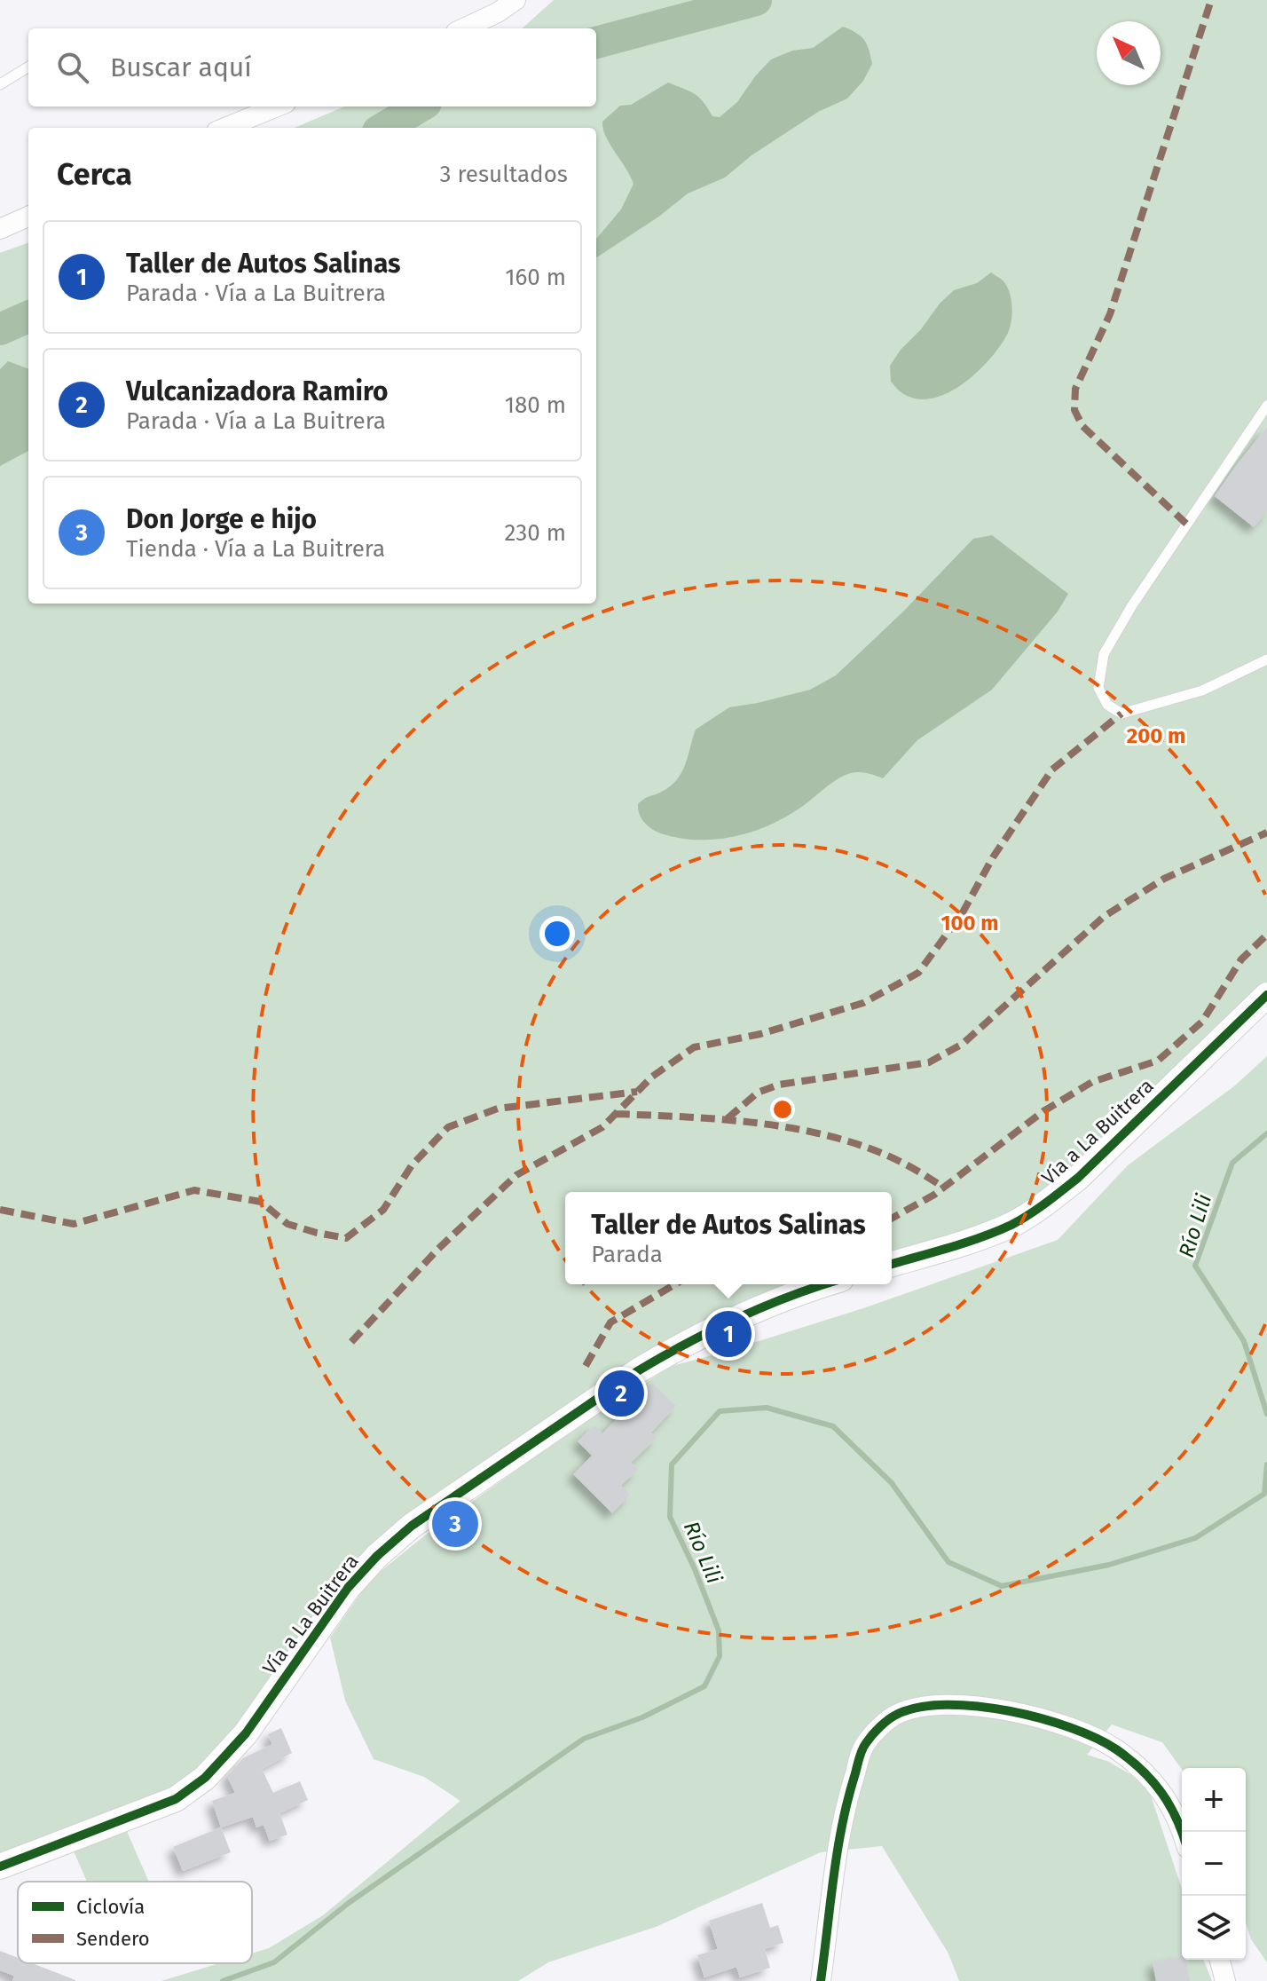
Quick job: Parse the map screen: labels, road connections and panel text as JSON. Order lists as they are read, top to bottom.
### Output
{
  "streets": {
    "street": ["Vía a La Buitrera"]
  },
  "water": ["Río Lili"],
  "legend": ["Ciclovía", "Sendero"],
  "north": "top left",
  "page": {
    "search": "Buscar aquí",
    "heading": ["Cerca", "3 resultados"],
    "list": [
      {
        "mark": "1",
        "name": "Taller de Autos Salinas",
        "note": "Parada · Vía a La Buitrera",
        "value": "160 m"
      },
      {
        "mark": "2",
        "name": "Vulcanizadora Ramiro",
        "note": "Parada · Vía a La Buitrera",
        "value": "180 m"
      },
      {
        "mark": "3",
        "name": "Don Jorge e hijo",
        "note": "Tienda · Vía a La Buitrera",
        "value": "230 m"
      }
    ],
    "popup": ["Taller de Autos Salinas", "Parada"],
    "pins": ["1", "2", "3"],
    "map_buttons": ["+", "−"]
  },
  "rings": ["200 m", "100 m"]
}
